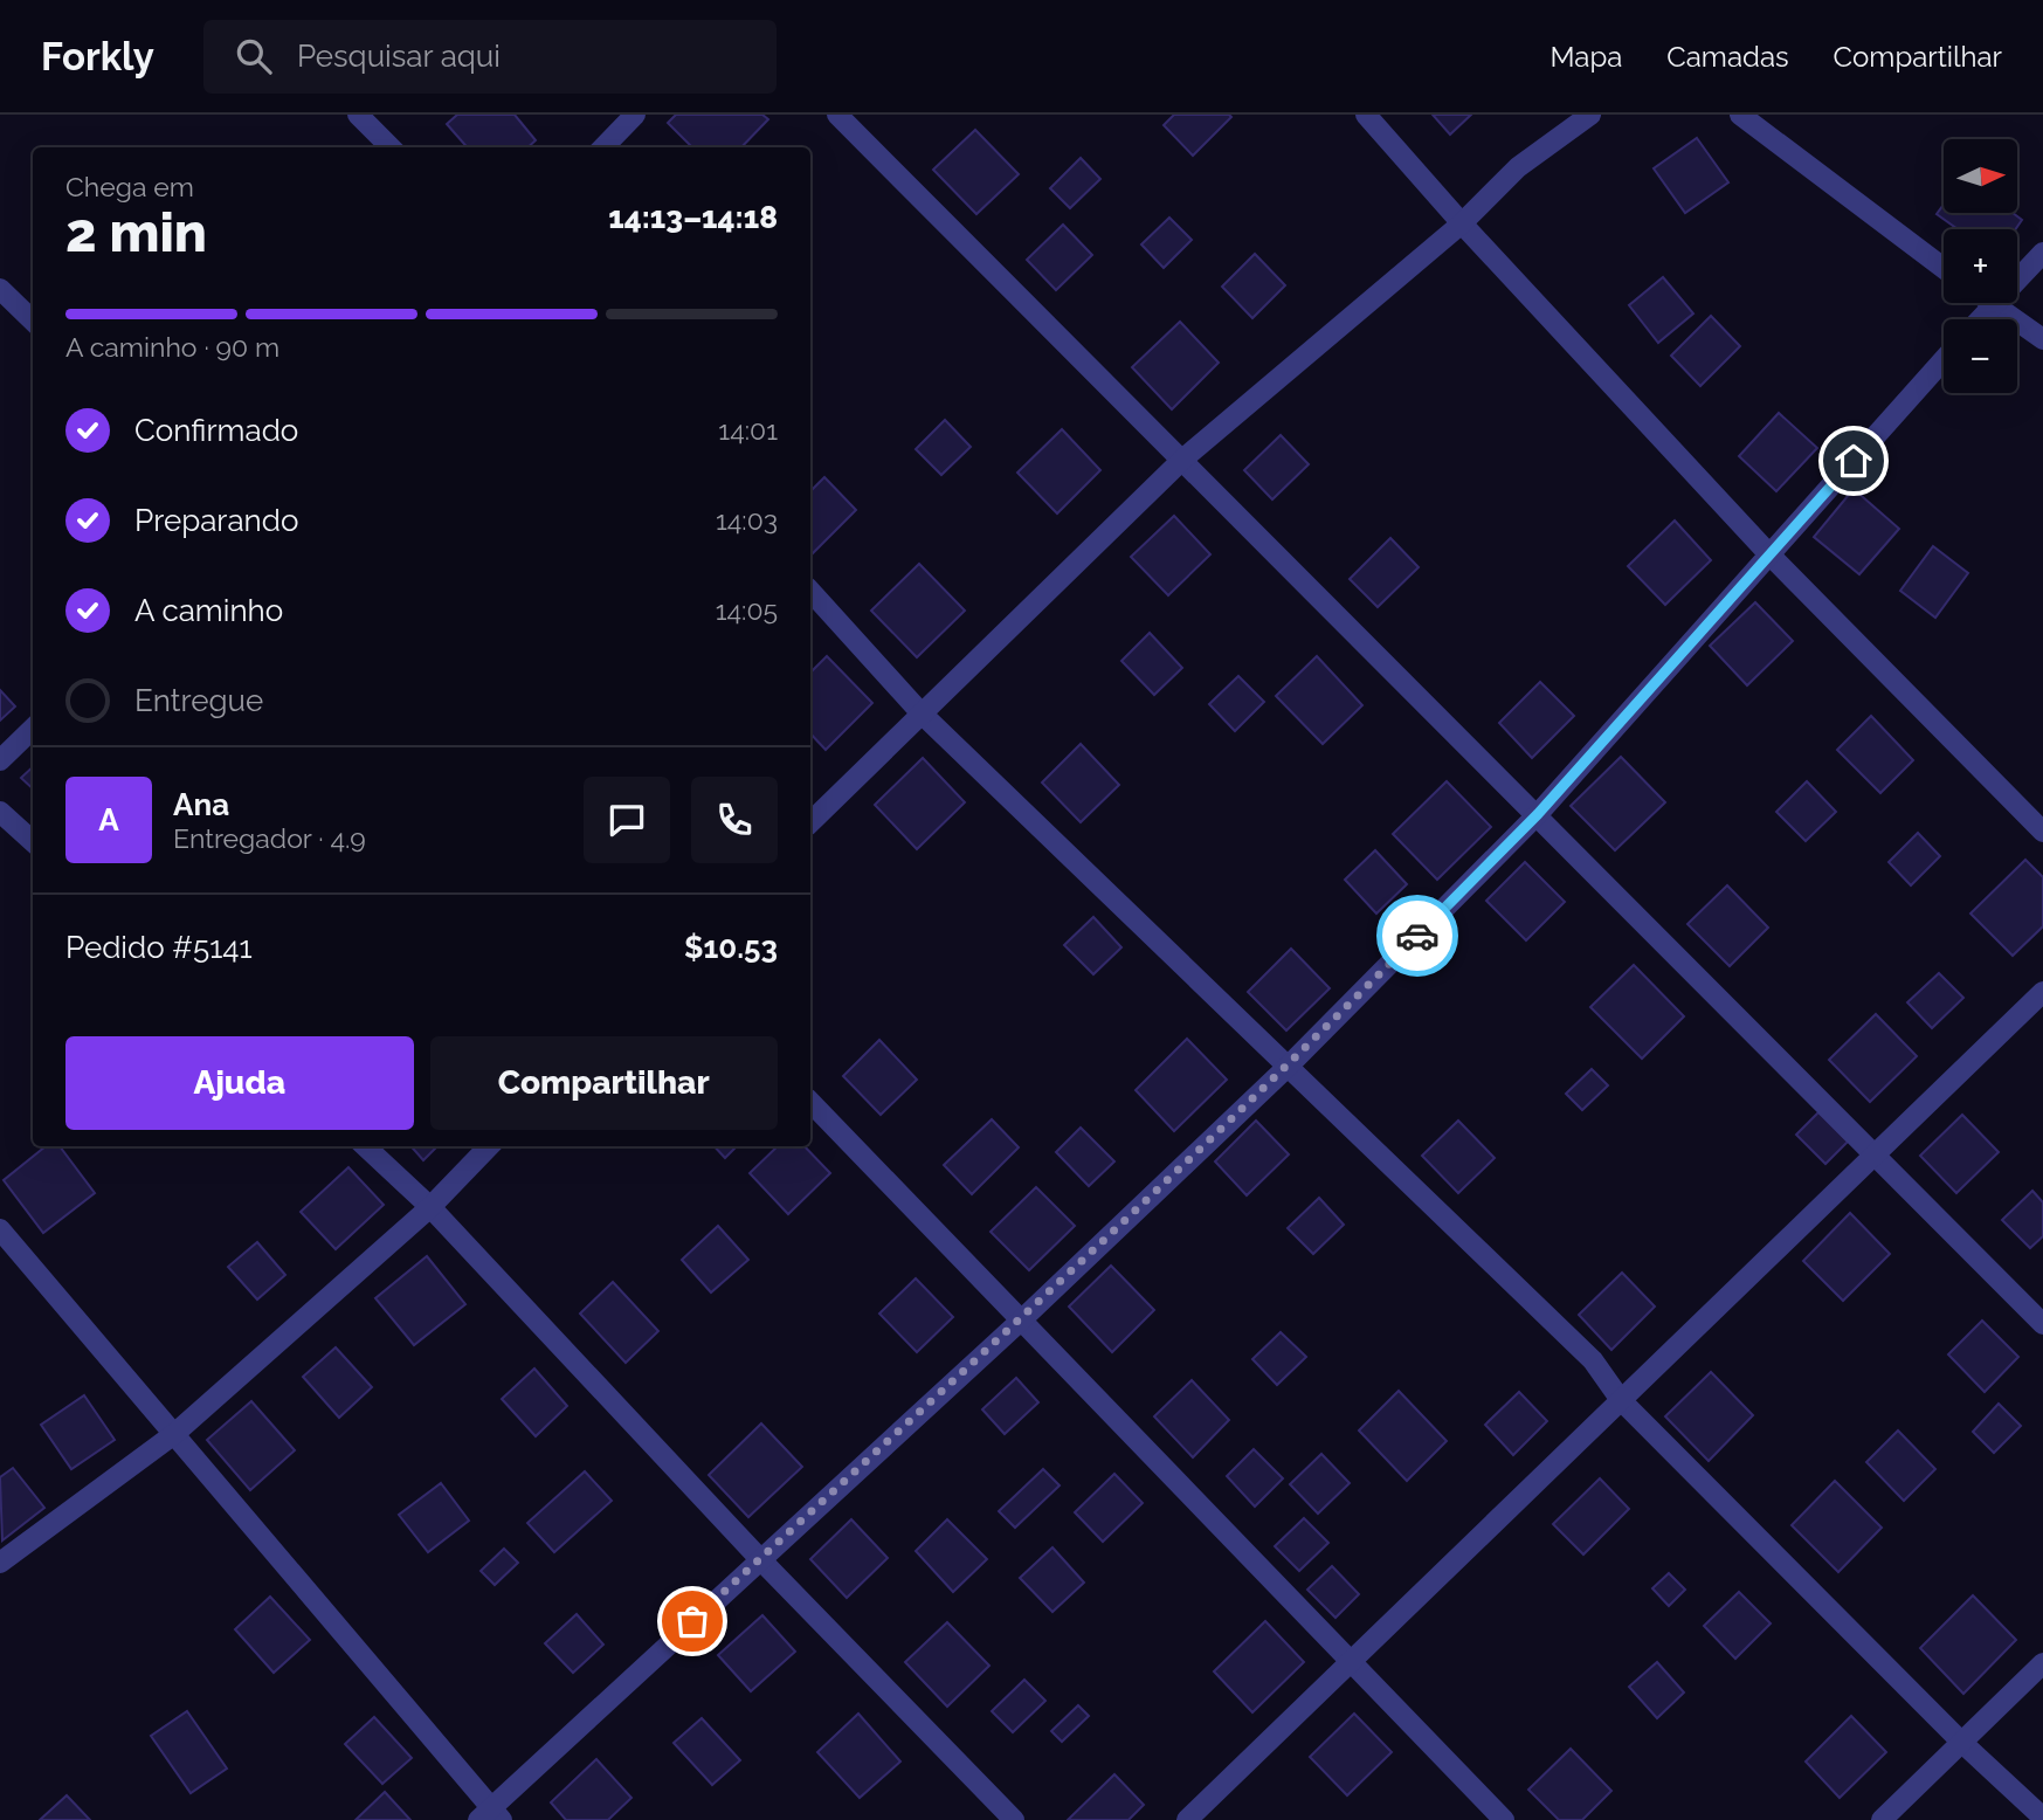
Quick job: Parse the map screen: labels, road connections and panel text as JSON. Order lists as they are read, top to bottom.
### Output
{
  "north": "right",
  "page": {
    "header": "Forkly",
    "search": "Pesquisar aqui",
    "nav": ["Mapa", "Camadas", "Compartilhar"],
    "map_buttons": ["+", "−"],
    "heading": ["2 min", "Chega em", "14:13–14:18"],
    "panel": [
      "Ana",
      "Entregador · 4.9",
      "Pedido #5141",
      "$10.53"
    ],
    "bar": "A caminho · 90 m",
    "list": [
      ["Confirmado", "14:01"],
      ["Preparando", "14:03"],
      ["A caminho", "14:05"],
      "Entregue"
    ],
    "round": "A",
    "buttons": ["Ajuda", "Compartilhar"]
  }
}
